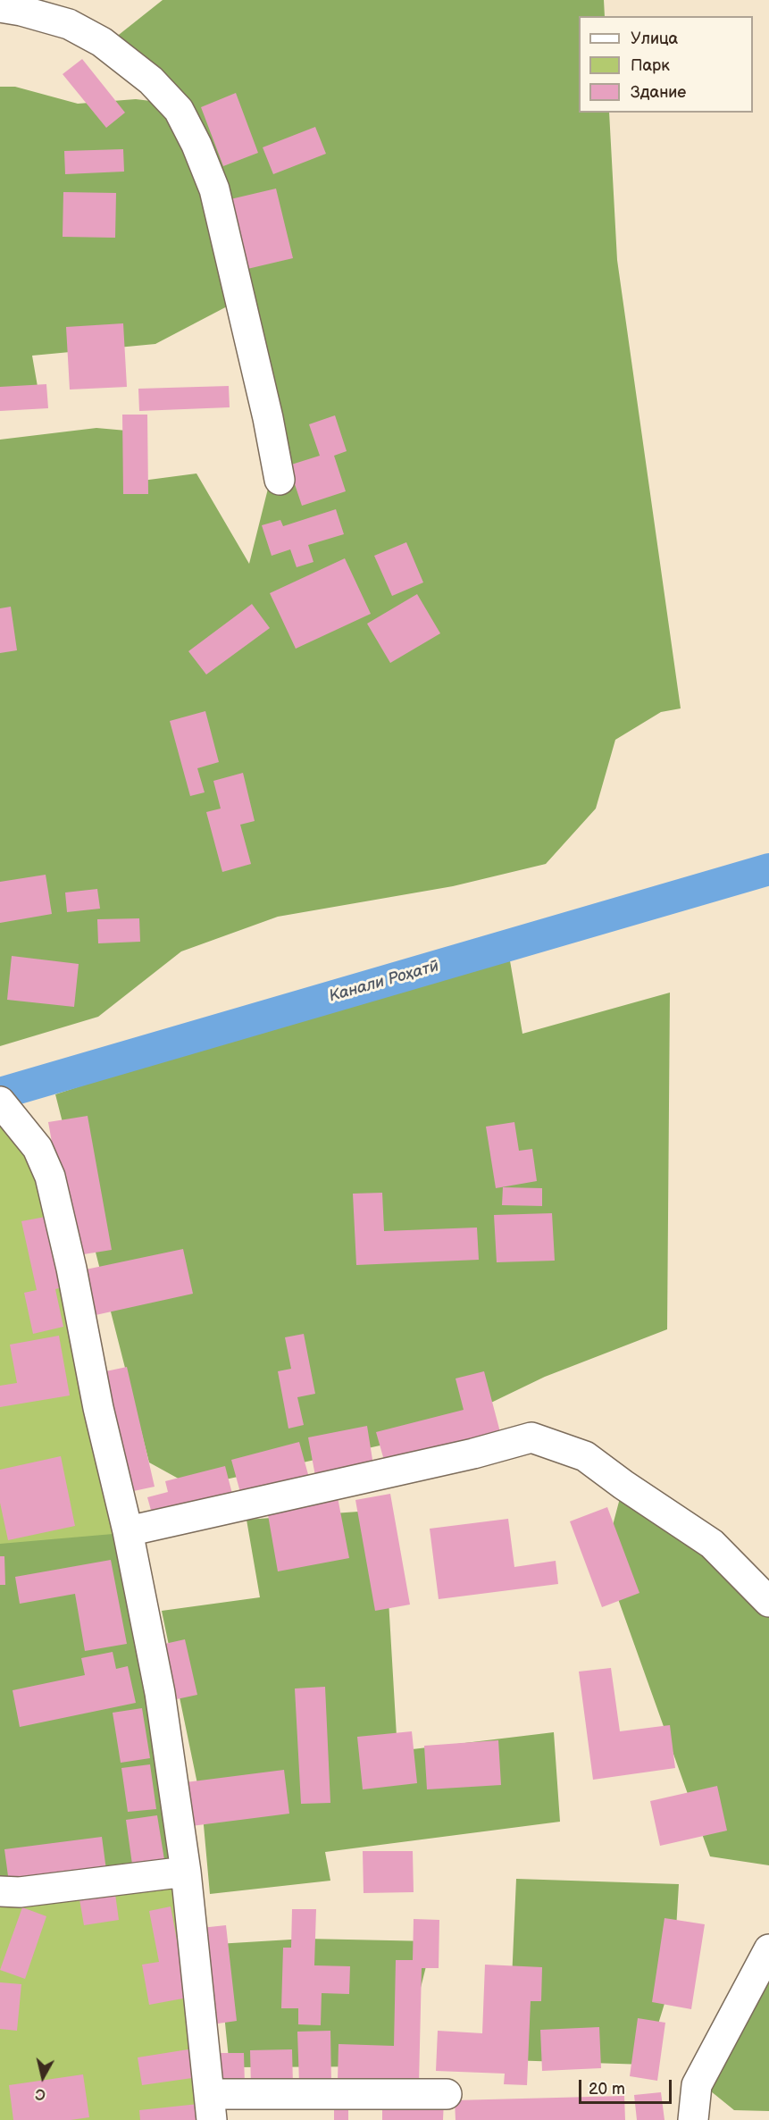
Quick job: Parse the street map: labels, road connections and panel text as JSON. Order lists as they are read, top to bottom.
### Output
{
  "water": ["Канали Роҳатӣ"],
  "legend": ["Улица", "Парк", "Здание"],
  "scale_bar": "20 m",
  "north": "bottom"
}
